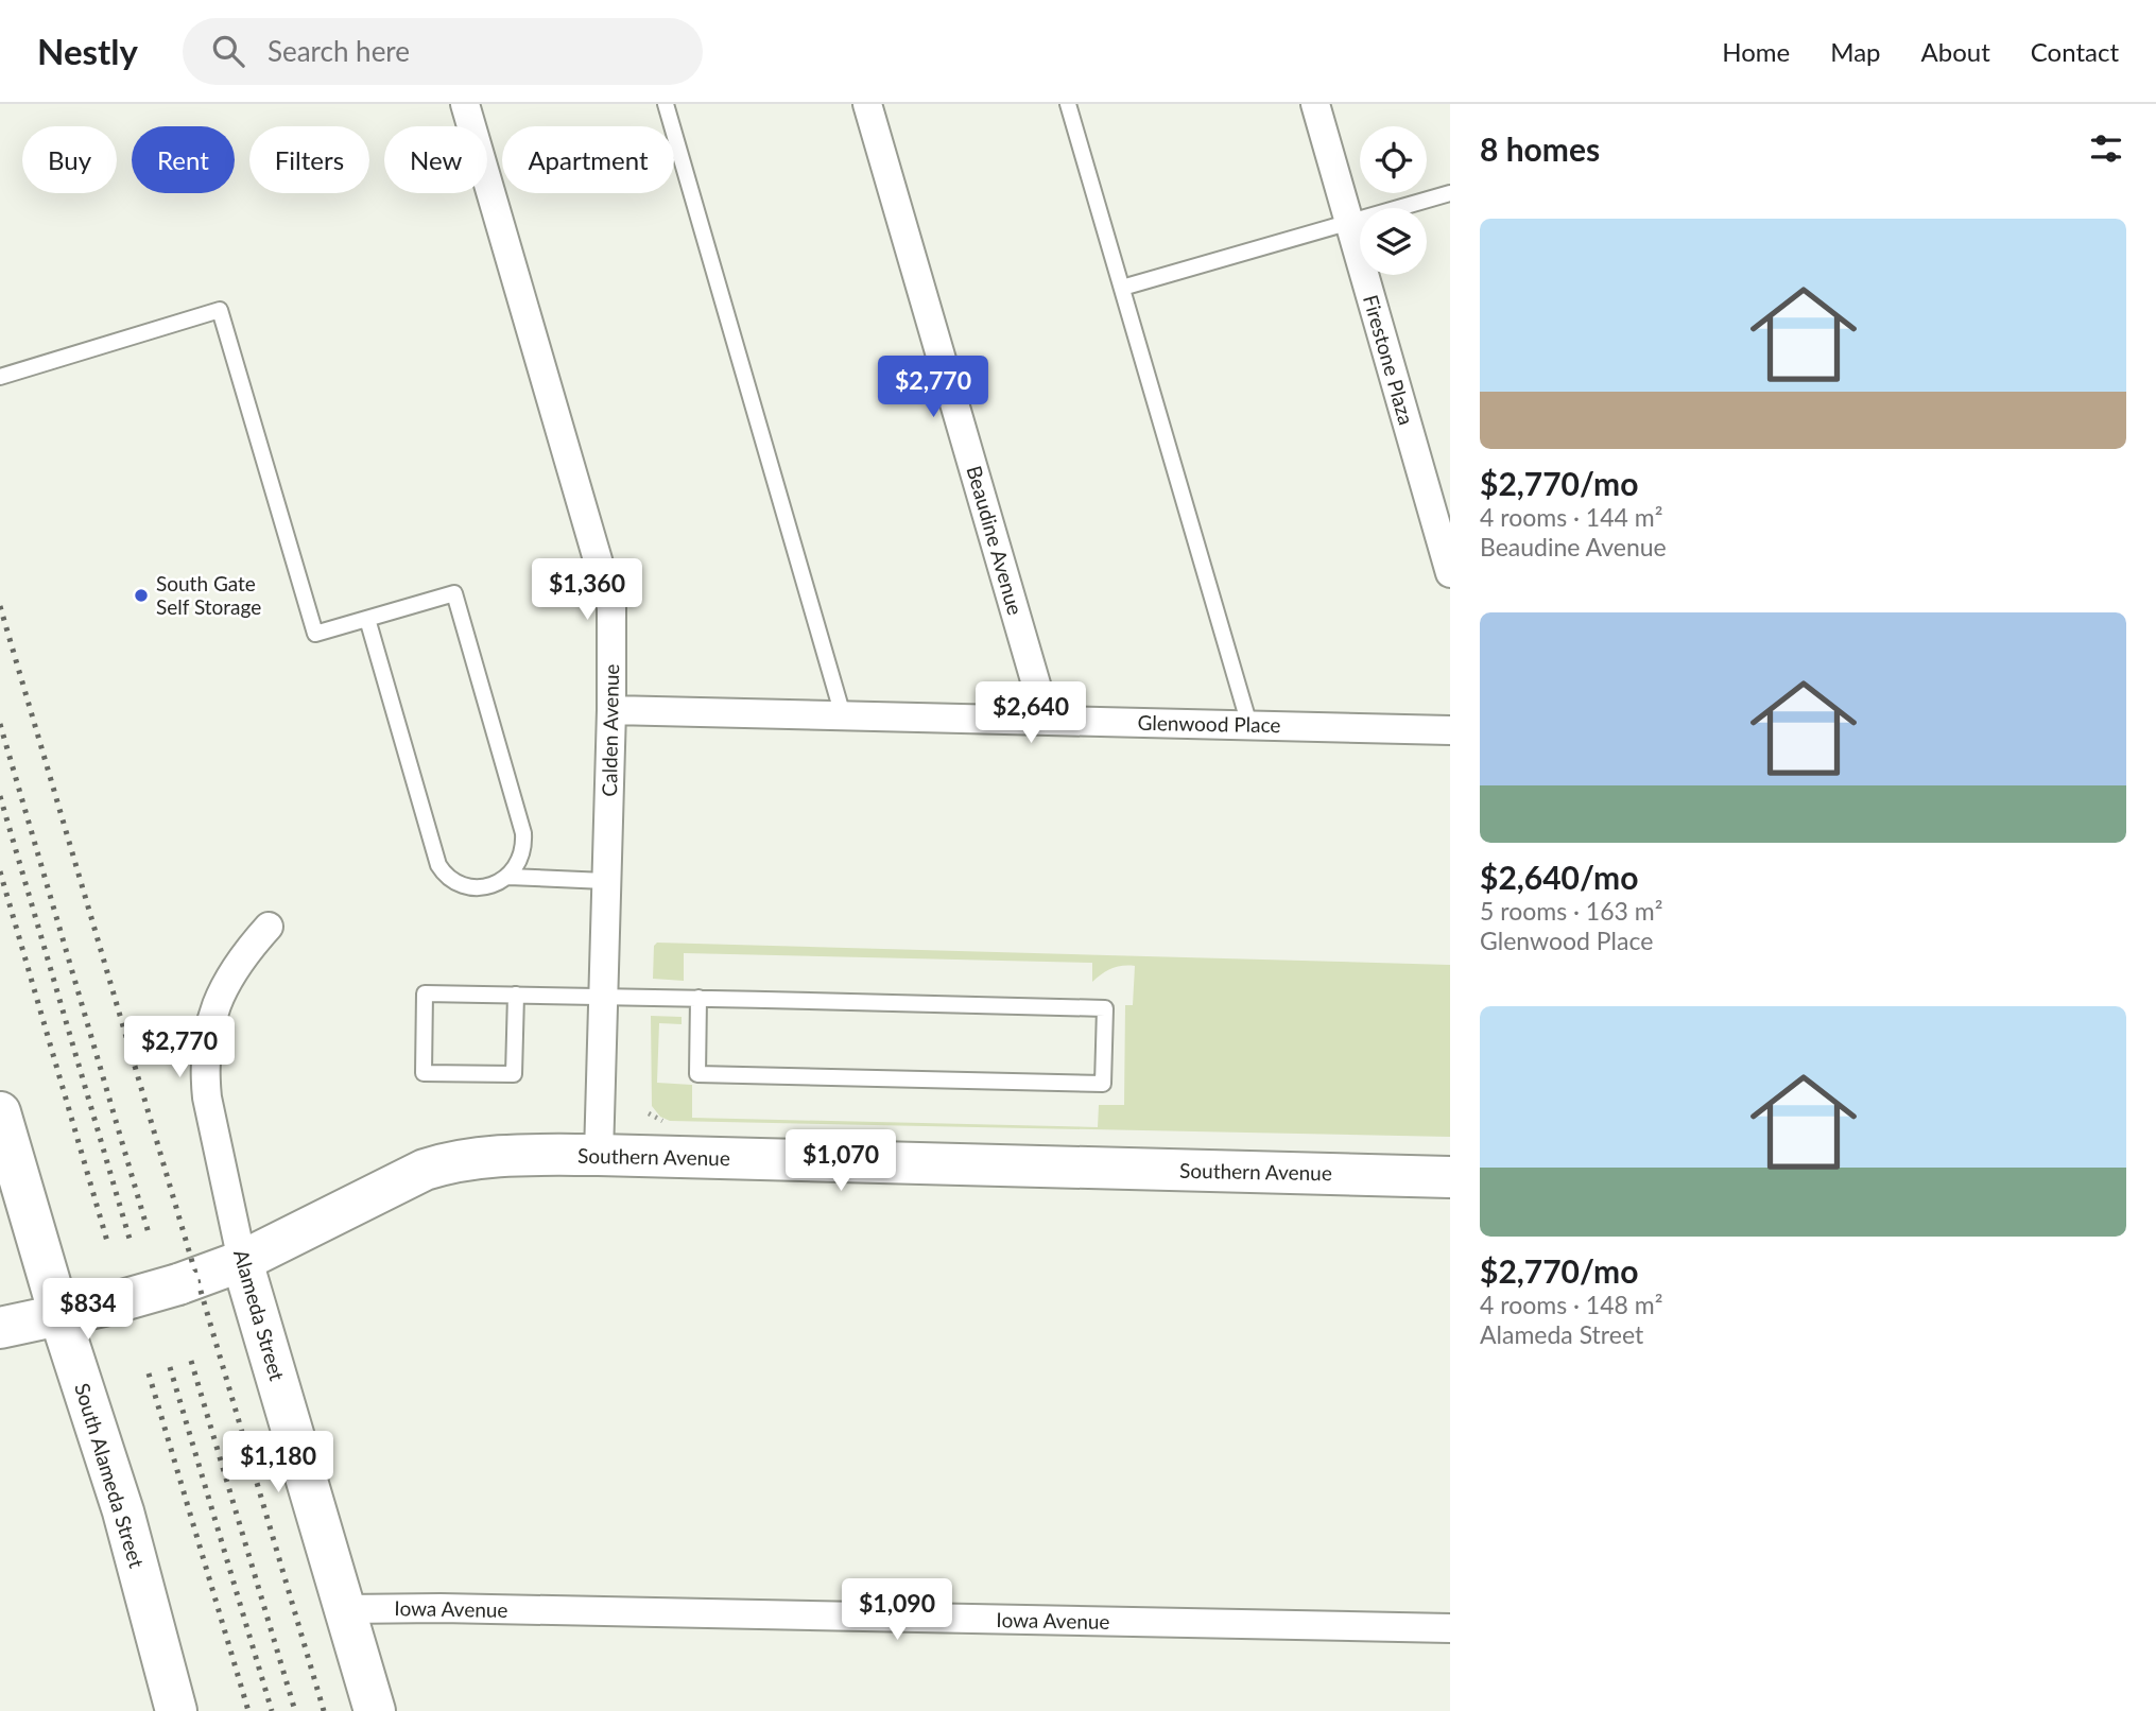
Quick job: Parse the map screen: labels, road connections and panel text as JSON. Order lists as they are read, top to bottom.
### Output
{
  "streets": {
    "street": [
      "Firestone Plaza",
      "Beaudine Avenue",
      "Glenwood Place",
      "Calden Avenue",
      "Southern Avenue",
      "Alameda Street",
      "South Alameda Street",
      "Iowa Avenue"
    ]
  },
  "crossings": [
    ["Beaudine Avenue", "Glenwood Place"],
    ["Glenwood Place", "Calden Avenue"],
    ["Calden Avenue", "Southern Avenue"],
    ["Southern Avenue", "Alameda Street"],
    ["Southern Avenue", "South Alameda Street"],
    ["Alameda Street", "Iowa Avenue"]
  ],
  "places": ["South Gate Self Storage"],
  "page": {
    "header": "Nestly",
    "search": "Search here",
    "nav": [
      "Home",
      "Map",
      "About",
      "Contact"
    ],
    "heading": "8 homes",
    "chip": [
      "Buy",
      "Rent",
      "Filters",
      "New",
      "Apartment"
    ],
    "list": [
      {
        "name": "$2,770/mo",
        "note": "4 rooms · 144 m² · Beaudine Avenue"
      },
      {
        "name": "$2,640/mo",
        "note": "5 rooms · 163 m² · Glenwood Place"
      },
      {
        "name": "$2,770/mo",
        "note": "4 rooms · 148 m² · Alameda Street"
      }
    ],
    "price": [
      "$2,770",
      "$1,360",
      "$2,640",
      "$2,770",
      "$1,070",
      "$834",
      "$1,180",
      "$1,090"
    ]
  }
}
